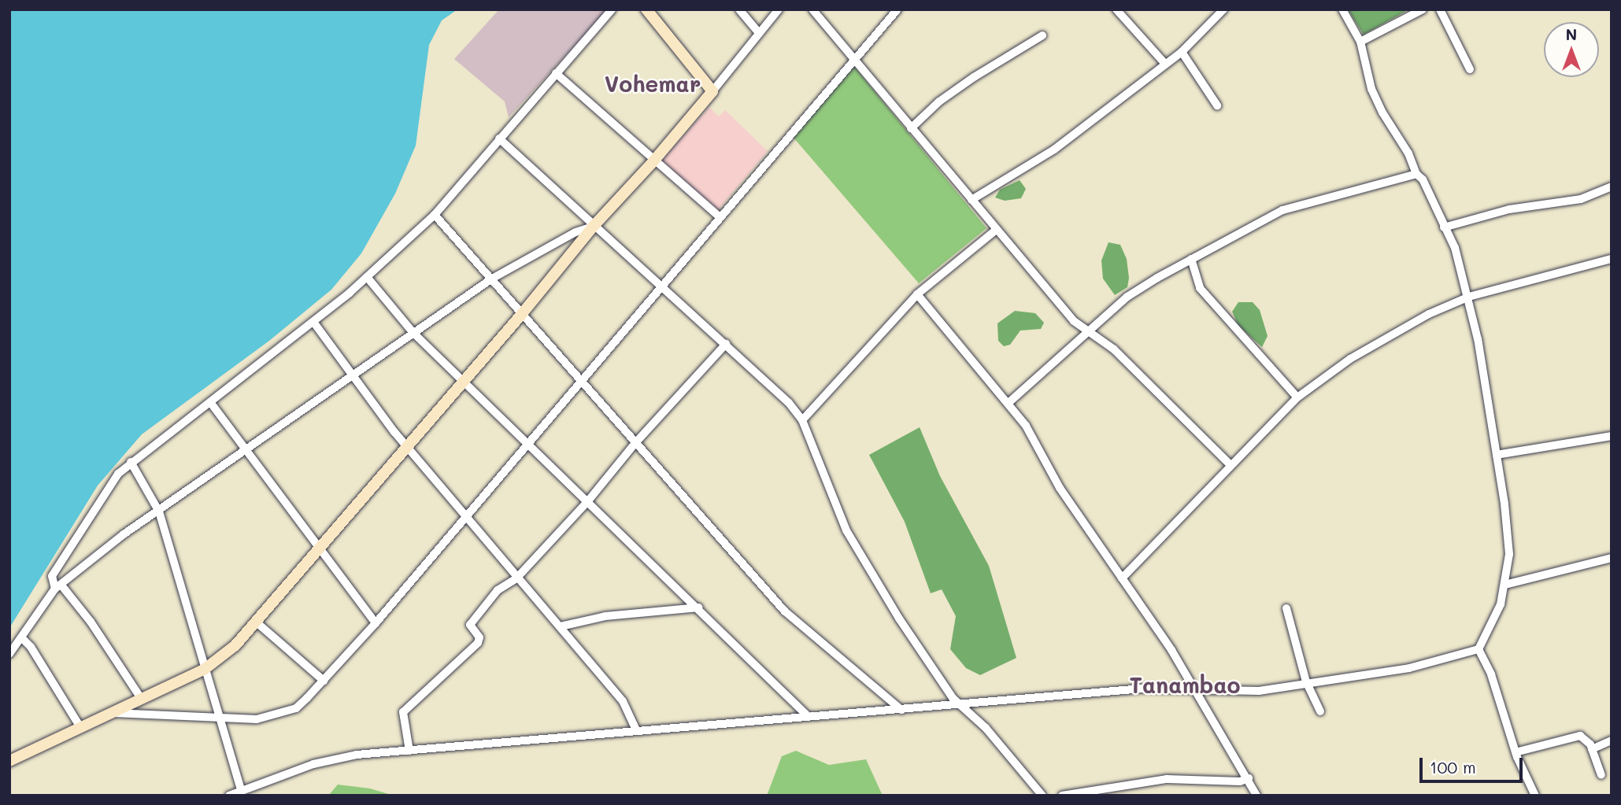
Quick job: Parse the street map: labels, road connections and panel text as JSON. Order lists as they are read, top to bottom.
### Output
{
  "districts": ["Vohemar", "Tanambao"],
  "scale_bar": "100 m",
  "north": "top"
}
